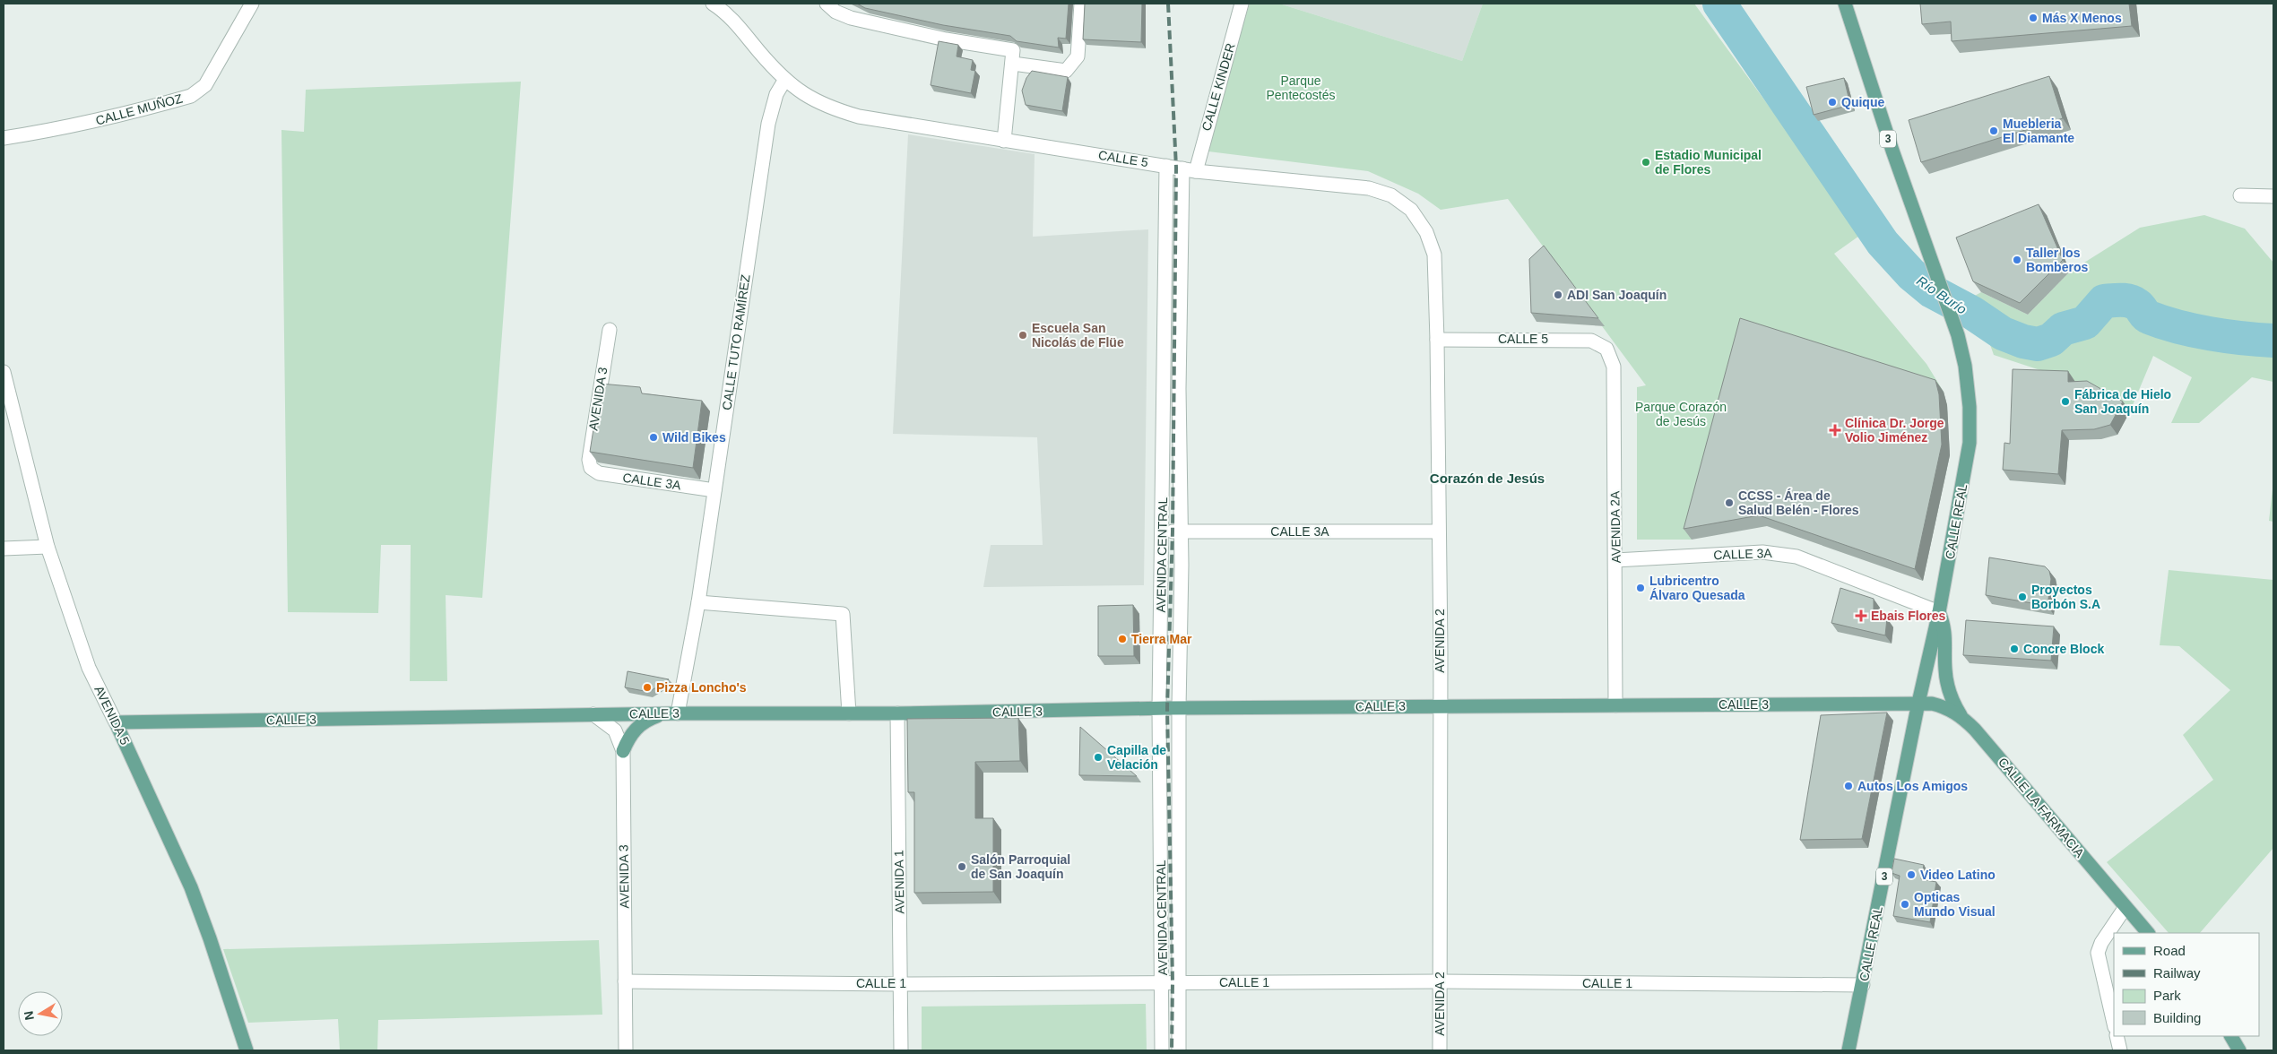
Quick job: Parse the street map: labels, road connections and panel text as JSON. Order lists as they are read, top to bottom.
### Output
{
  "streets": {
    "main road": [
      "3",
      "CALLE REAL",
      "CALLE 3",
      "AVENIDA 5",
      "CALLE LA FARMACIA"
    ],
    "street": [
      "CALLE KINDER",
      "CALLE MUÑOZ",
      "CALLE 5",
      "CALLE TUTO RAMÍREZ",
      "AVENIDA 3",
      "CALLE 3A",
      "AVENIDA 2A",
      "AVENIDA CENTRAL",
      "AVENIDA 2",
      "AVENIDA 1",
      "CALLE 1"
    ]
  },
  "crossings": [
    ["CALLE KINDER", "CALLE 5"],
    ["CALLE KINDER", "AVENIDA CENTRAL"],
    ["CALLE 5", "CALLE TUTO RAMÍREZ"],
    ["CALLE 5", "AVENIDA 2A"],
    ["CALLE 5", "AVENIDA CENTRAL"],
    ["CALLE 5", "AVENIDA 2"],
    ["CALLE TUTO RAMÍREZ", "CALLE 3A"],
    ["CALLE TUTO RAMÍREZ", "CALLE 3"],
    ["AVENIDA 3", "CALLE 3A"],
    ["AVENIDA 3", "CALLE 3"],
    ["AVENIDA 3", "CALLE 1"],
    ["CALLE 3A", "CALLE REAL"],
    ["CALLE 3A", "AVENIDA 2A"],
    ["CALLE 3A", "AVENIDA CENTRAL"],
    ["CALLE 3A", "AVENIDA 2"],
    ["CALLE REAL", "CALLE 3"],
    ["CALLE REAL", "CALLE LA FARMACIA"],
    ["CALLE REAL", "CALLE 1"],
    ["AVENIDA 2A", "CALLE 3"],
    ["AVENIDA CENTRAL", "CALLE 3"],
    ["AVENIDA CENTRAL", "CALLE 1"],
    ["AVENIDA 2", "CALLE 3"],
    ["AVENIDA 2", "CALLE 1"],
    ["CALLE 3", "AVENIDA 5"],
    ["CALLE 3", "CALLE LA FARMACIA"],
    ["CALLE 3", "AVENIDA 1"],
    ["AVENIDA 1", "CALLE 1"]
  ],
  "districts": ["Corazón de Jesús"],
  "water": ["Río Burío"],
  "parks": ["Parque Pentecostés", "Parque Corazón de Jesús"],
  "places": {
    "other": [
      "Más X Menos",
      "Quique",
      "Muebleria El Diamante",
      "Estadio Municipal de Flores",
      "Taller los Bomberos",
      "ADI San Joaquín",
      "Escuela San Nicolás de Flüe",
      "Fábrica de Hielo San Joaquín",
      "Wild Bikes",
      "CCSS - Área de Salud Belén - Flores",
      "Lubricentro Álvaro Quesada",
      "Proyectos Borbón S.A",
      "Tierra Mar",
      "Concre Block",
      "Pizza Loncho's",
      "Capilla de Velación",
      "Autos Los Amigos",
      "Salón Parroquial de San Joaquín",
      "Video Latino",
      "Opticas Mundo Visual"
    ],
    "health": ["Clínica Dr. Jorge Volio Jiménez", "Ebais Flores"]
  },
  "legend": [
    "Road",
    "Railway",
    "Park",
    "Building"
  ],
  "north": "left"
}
